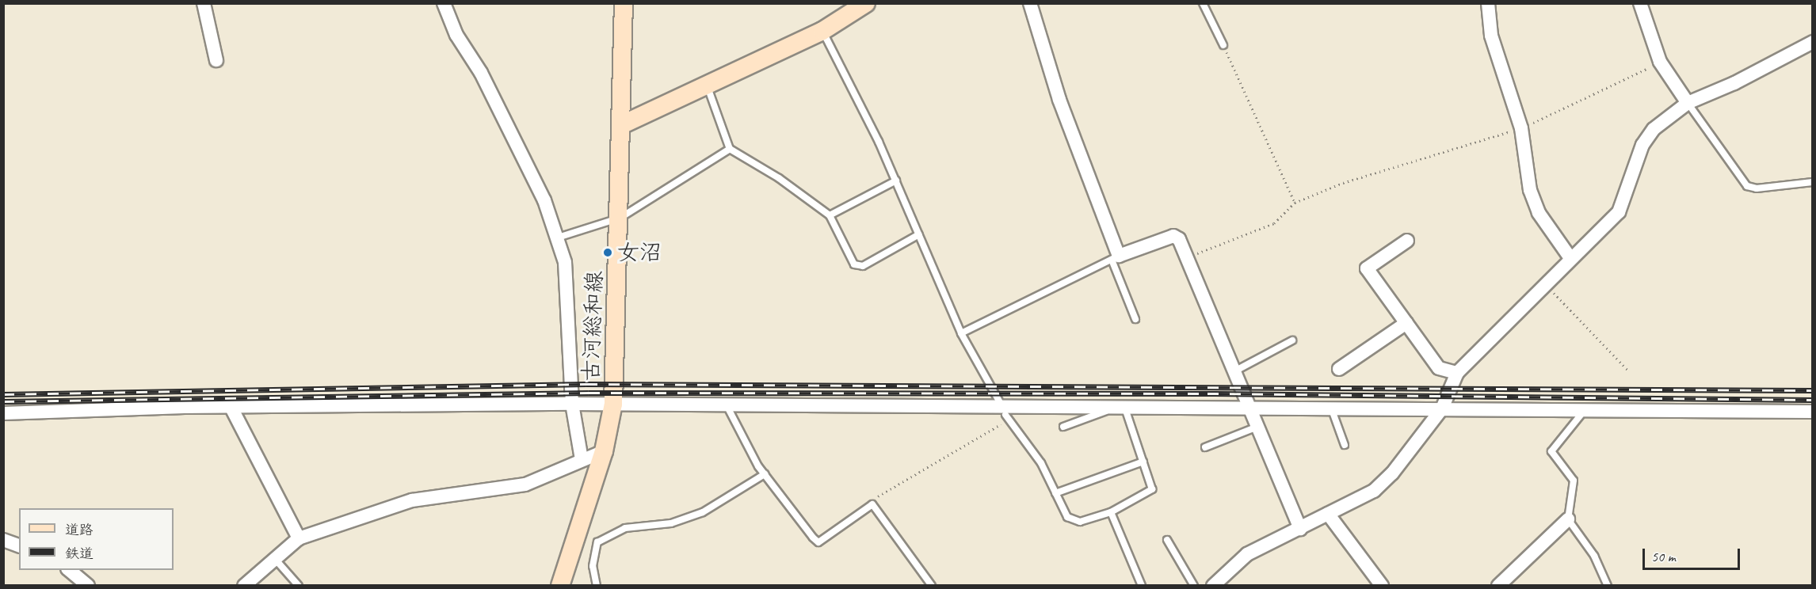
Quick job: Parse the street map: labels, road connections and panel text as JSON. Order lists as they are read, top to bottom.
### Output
{
  "streets": {
    "main road": ["古河総和線"]
  },
  "places": ["女沼"],
  "legend": ["道路", "鉄道"],
  "scale_bar": "50 m"
}
